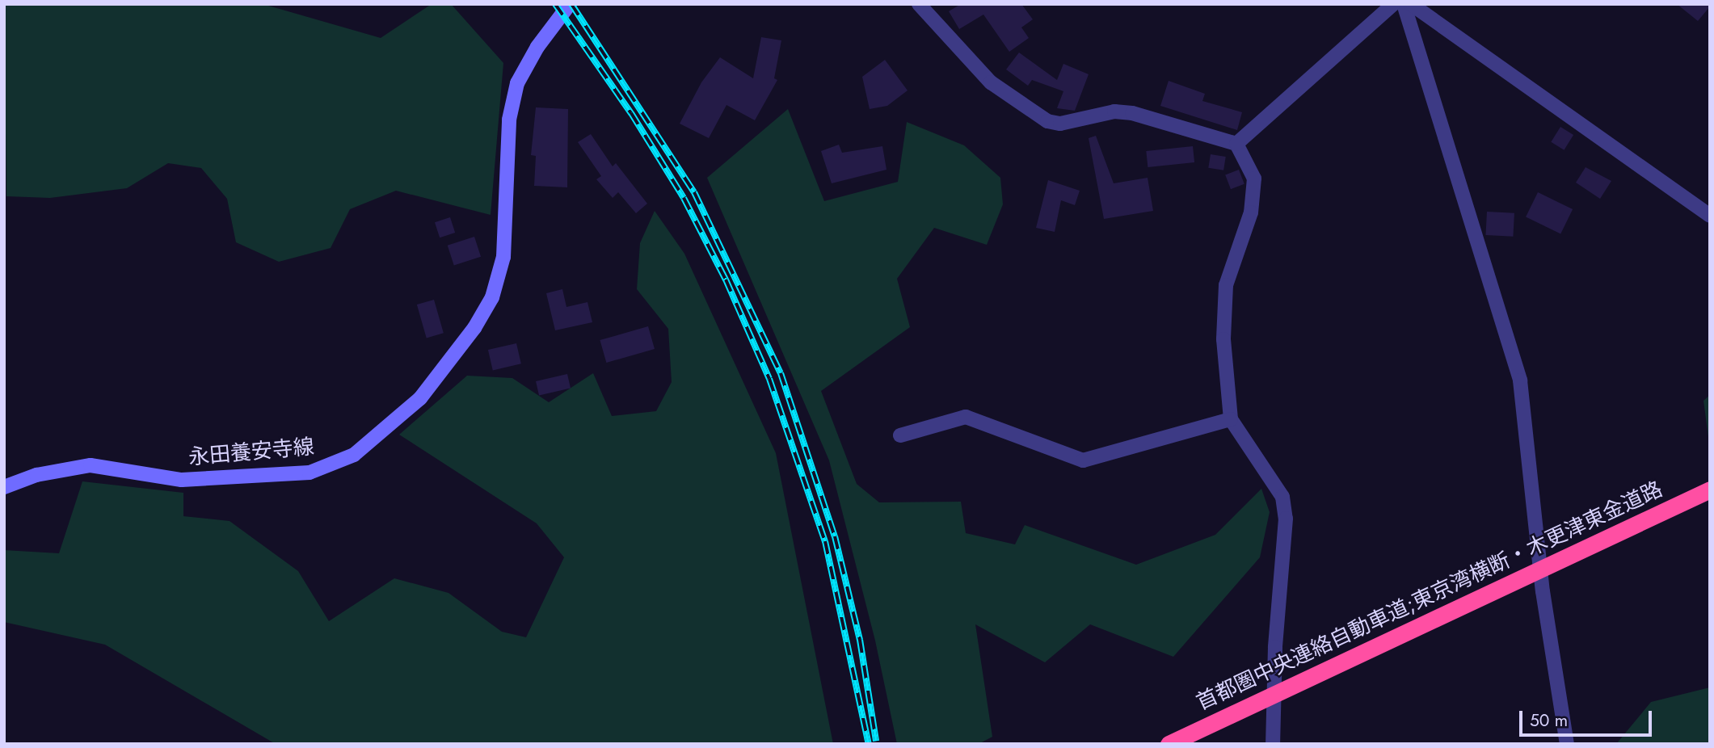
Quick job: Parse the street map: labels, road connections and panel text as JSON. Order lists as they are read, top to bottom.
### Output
{
  "streets": {
    "highway": ["首都圏中央連絡自動車道;東京湾横断・木更津東金道路"],
    "street": ["永田養安寺線"]
  },
  "scale_bar": "50 m"
}
